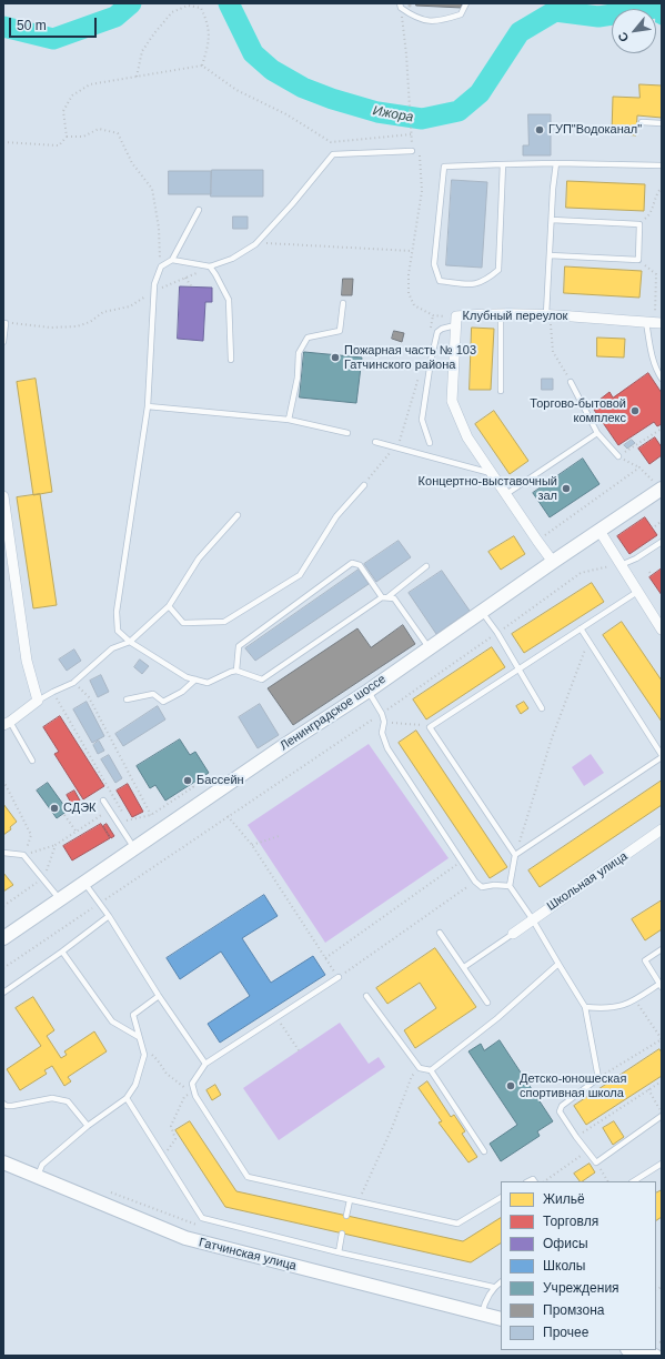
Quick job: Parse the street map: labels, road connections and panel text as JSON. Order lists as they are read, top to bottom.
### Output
{
  "streets": {
    "main road": ["Ленинградское шоссе", "Гатчинская улица"],
    "street": ["Клубный переулок", "Школьная улица"]
  },
  "crossings": [
    ["Клубный переулок", "Ленинградское шоссе"]
  ],
  "water": ["Ижора"],
  "places": [
    "ГУП\"Водоканал\"",
    "Пожарная часть № 103 Гатчинского района",
    "Торгово-бытовой комплекс",
    "Концертно-выставочный зал",
    "Бассейн",
    "СДЭК",
    "Детско-юношеская спортивная школа"
  ],
  "legend": [
    "Жильё",
    "Торговля",
    "Офисы",
    "Школы",
    "Учреждения",
    "Промзона",
    "Прочее"
  ],
  "scale_bar": "50 m",
  "north": "bottom left"
}
